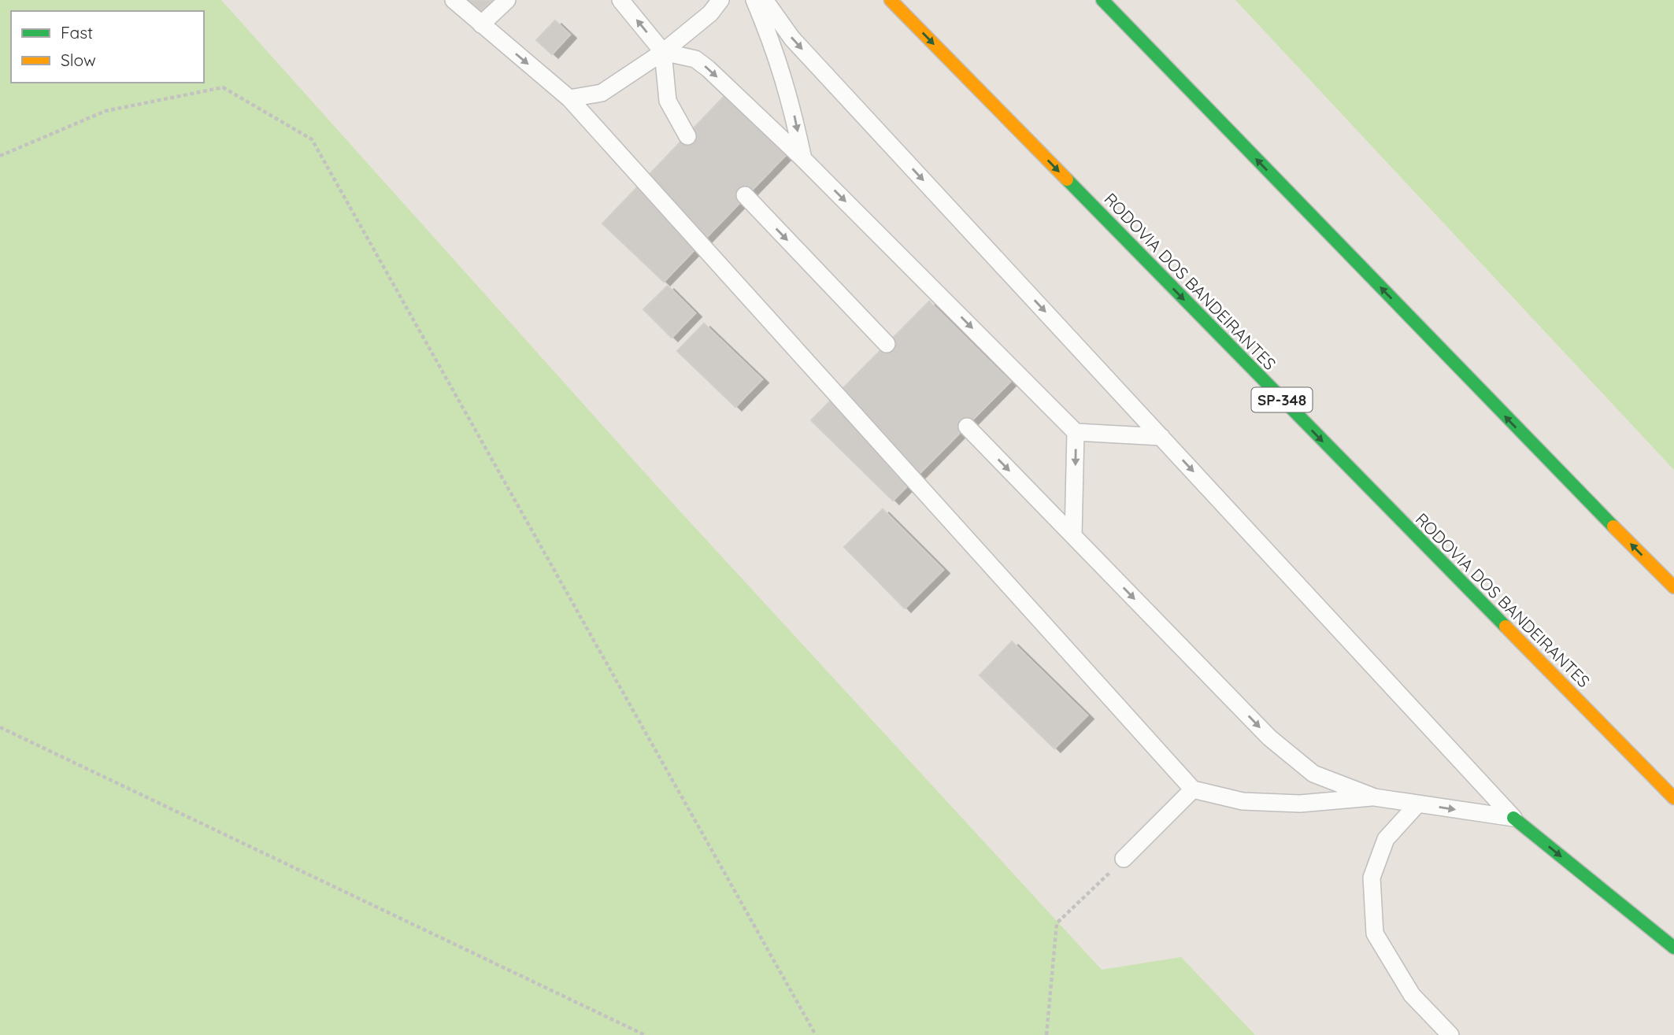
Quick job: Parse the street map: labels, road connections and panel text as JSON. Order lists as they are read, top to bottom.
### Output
{
  "streets": {
    "highway": ["RODOVIA DOS BANDEIRANTES", "SP-348"]
  },
  "one_way": ["RODOVIA DOS BANDEIRANTES"],
  "legend": ["Fast", "Slow"]
}
